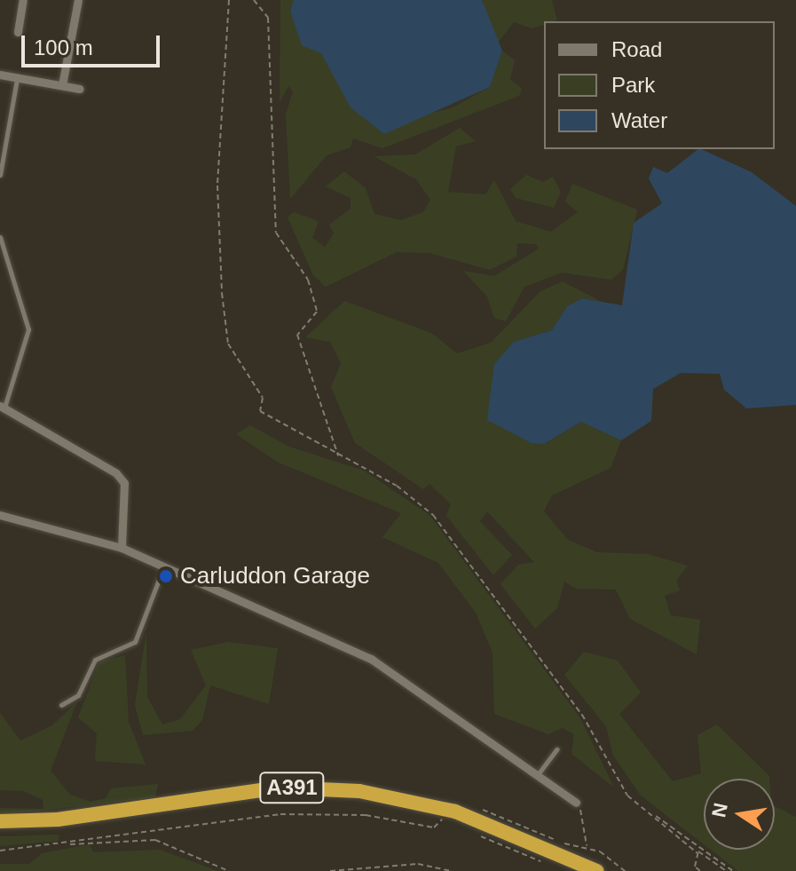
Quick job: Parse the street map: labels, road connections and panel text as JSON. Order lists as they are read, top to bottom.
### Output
{
  "streets": {
    "highway": ["A391"]
  },
  "places": ["Carluddon Garage"],
  "legend": ["Road", "Park", "Water"],
  "scale_bar": "100 m",
  "north": "left"
}
